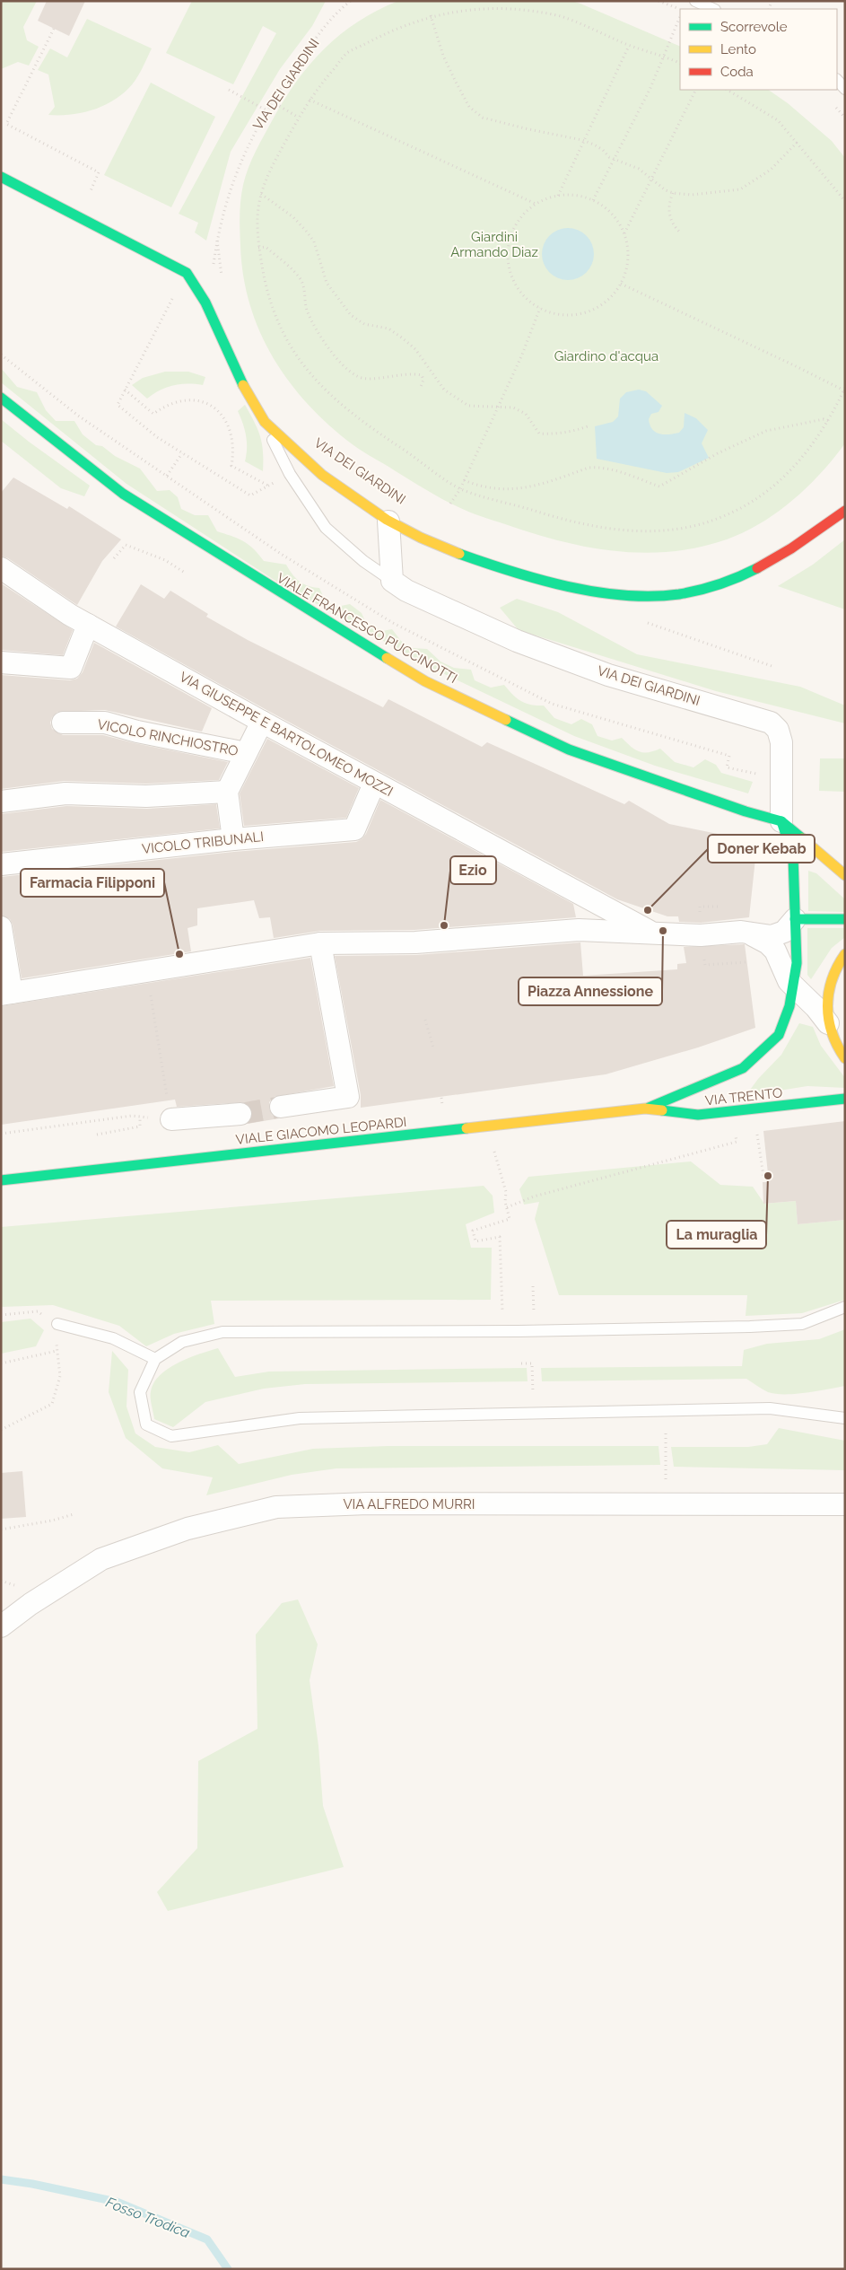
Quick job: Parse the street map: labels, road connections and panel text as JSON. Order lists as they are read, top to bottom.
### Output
{
  "streets": {
    "main road": [
      "VIA DEI GIARDINI",
      "VIALE FRANCESCO PUCCINOTTI",
      "VIA TRENTO",
      "VIALE GIACOMO LEOPARDI"
    ],
    "street": [
      "VIA GIUSEPPE E BARTOLOMEO MOZZI",
      "VICOLO RINCHIOSTRO",
      "VICOLO TRIBUNALI",
      "VIA ALFREDO MURRI"
    ]
  },
  "crossings": [
    ["VIA DEI GIARDINI", "VIALE FRANCESCO PUCCINOTTI"],
    ["VIA GIUSEPPE E BARTOLOMEO MOZZI", "VICOLO TRIBUNALI"],
    ["VIA TRENTO", "VIALE GIACOMO LEOPARDI"]
  ],
  "water": ["Fosso Trodica"],
  "parks": ["Giardini Armando Diaz", "Giardino d'acqua"],
  "places": [
    "Doner Kebab",
    "Ezio",
    "Piazza Annessione",
    "Farmacia Filipponi",
    "La muraglia"
  ],
  "legend": ["Scorrevole", "Lento", "Coda"]
}
